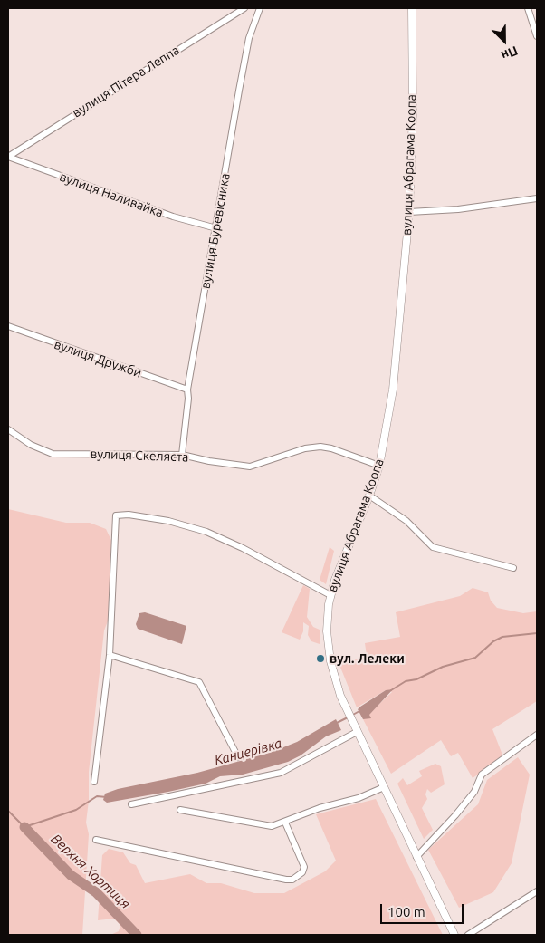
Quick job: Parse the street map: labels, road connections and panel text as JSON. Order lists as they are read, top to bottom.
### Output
{
  "streets": {
    "main road": ["вулиця Абрагама Коопа"],
    "street": [
      "вулиця Пітера Леппа",
      "вулиця Наливайка",
      "вулиця Буревісника",
      "вулиця Дружби",
      "вулиця Скеляста"
    ]
  },
  "crossings": [
    ["вулиця Пітера Леппа", "вулиця Наливайка"],
    ["вулиця Абрагама Коопа", "вулиця Скеляста"],
    ["вулиця Наливайка", "вулиця Буревісника"],
    ["вулиця Буревісника", "вулиця Дружби"],
    ["вулиця Буревісника", "вулиця Скеляста"]
  ],
  "water": ["Канцерівка", "Верхня Хортиця"],
  "places": ["вул. Лелеки"],
  "scale_bar": "100 m",
  "north": "bottom right"
}
